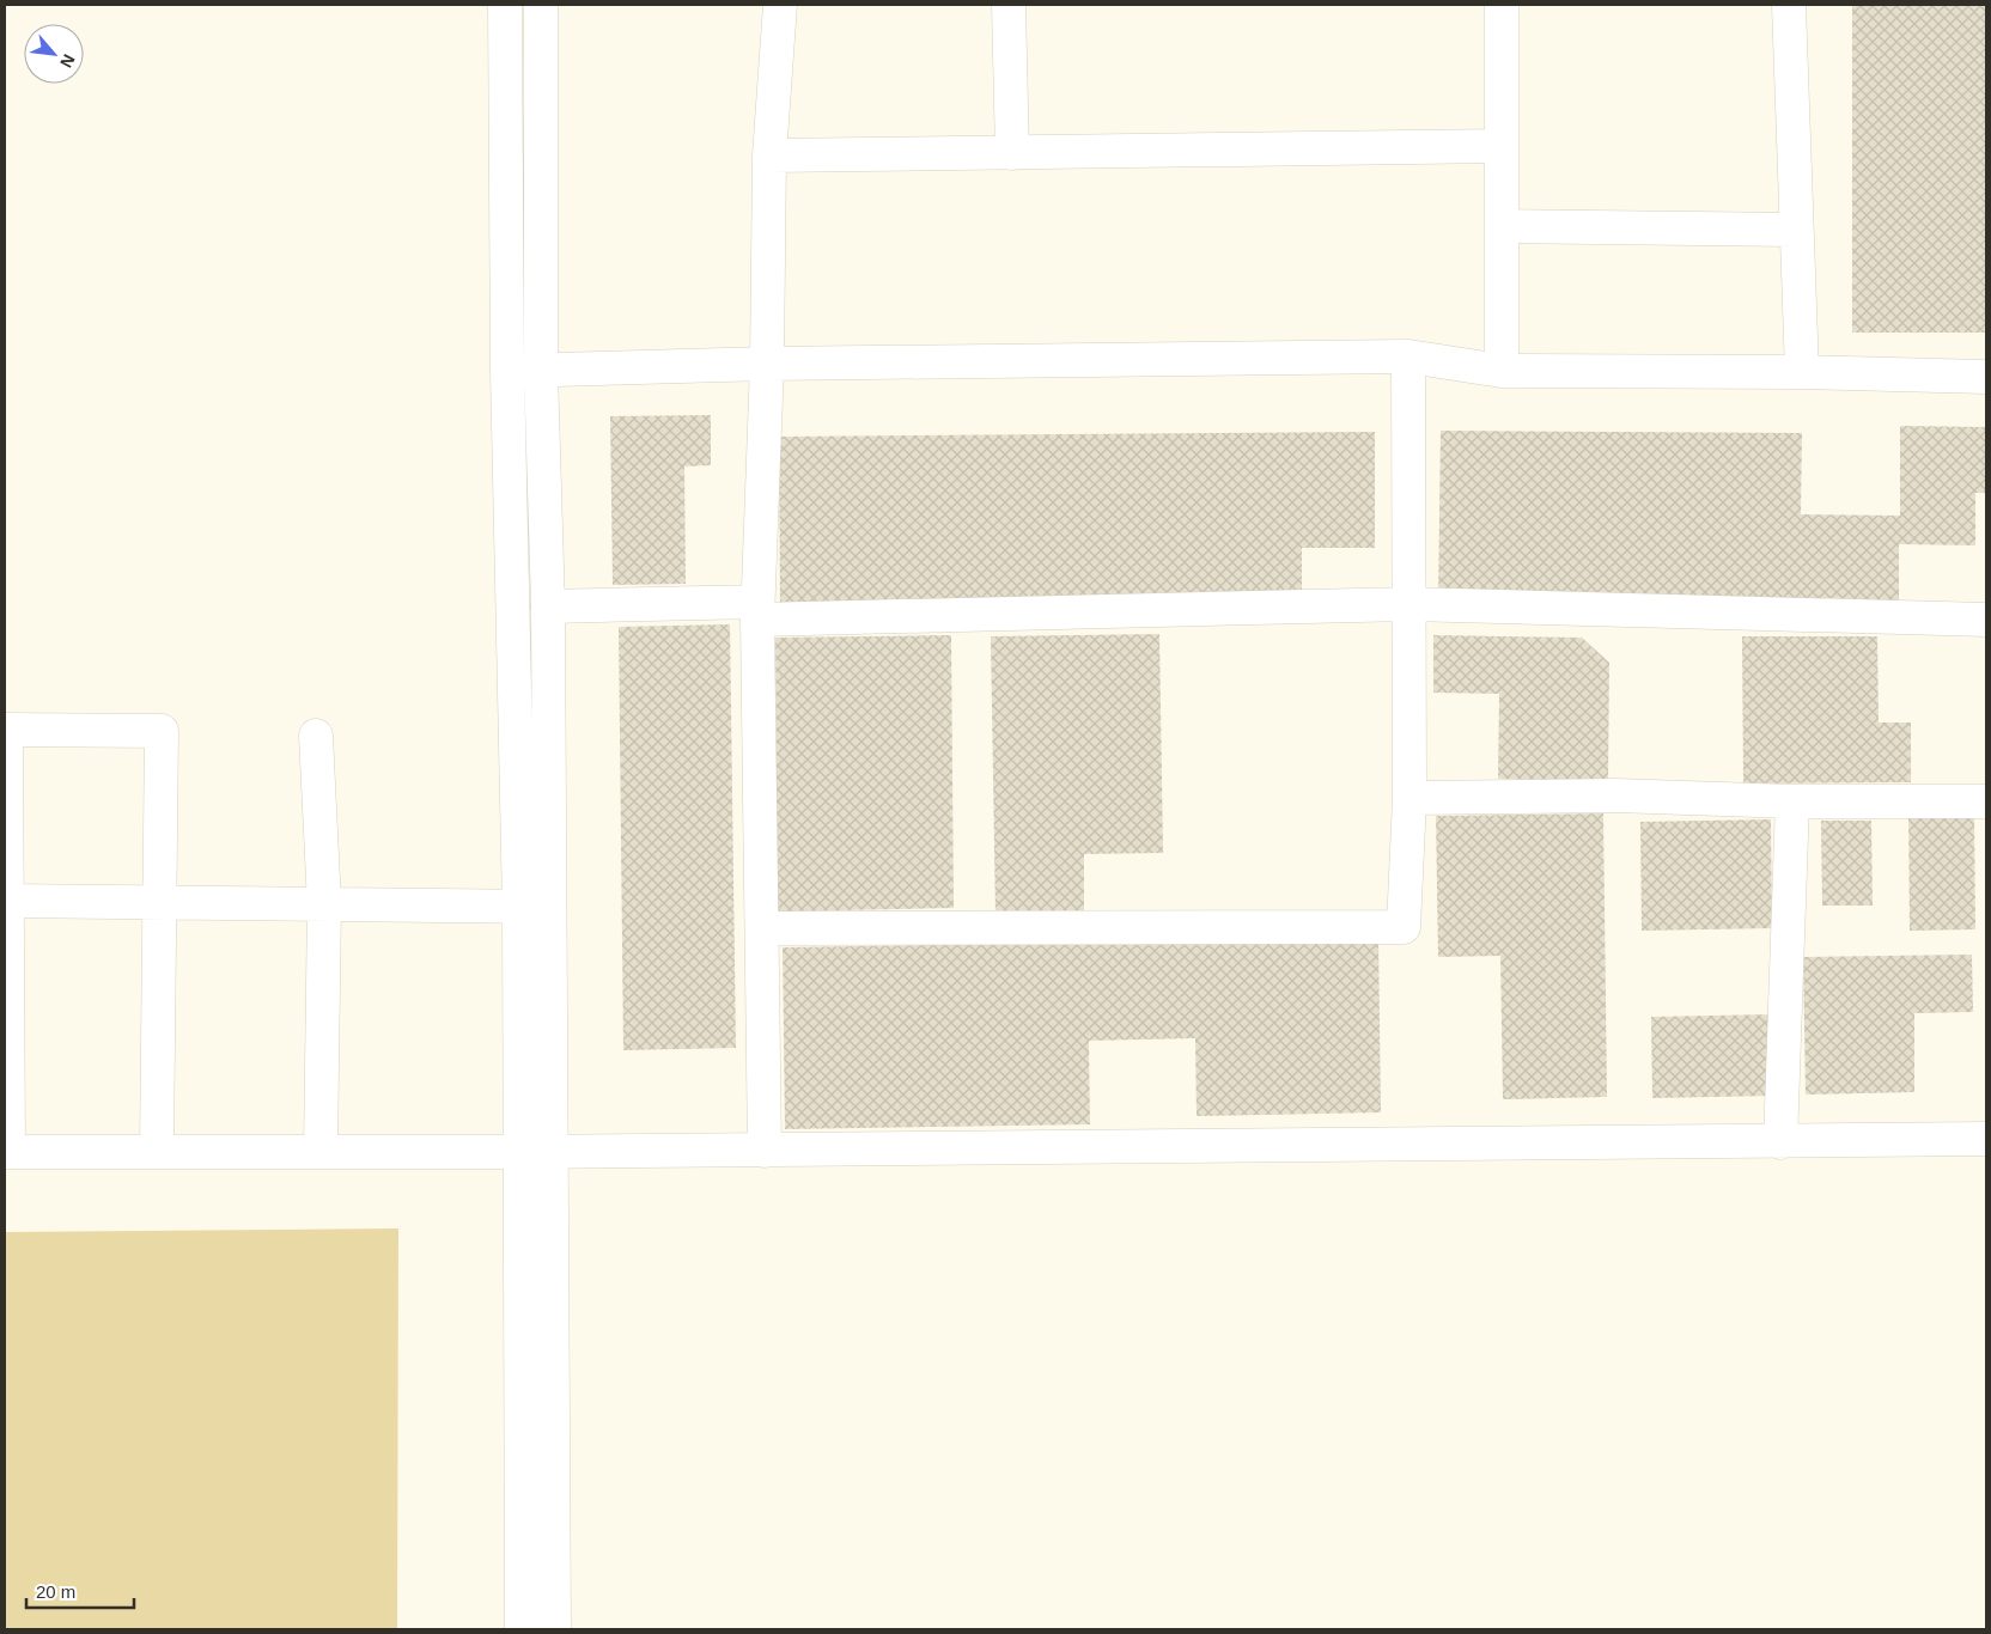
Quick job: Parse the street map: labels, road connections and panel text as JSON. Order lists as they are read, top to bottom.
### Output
{
  "scale_bar": "20 m",
  "north": "bottom right"
}
